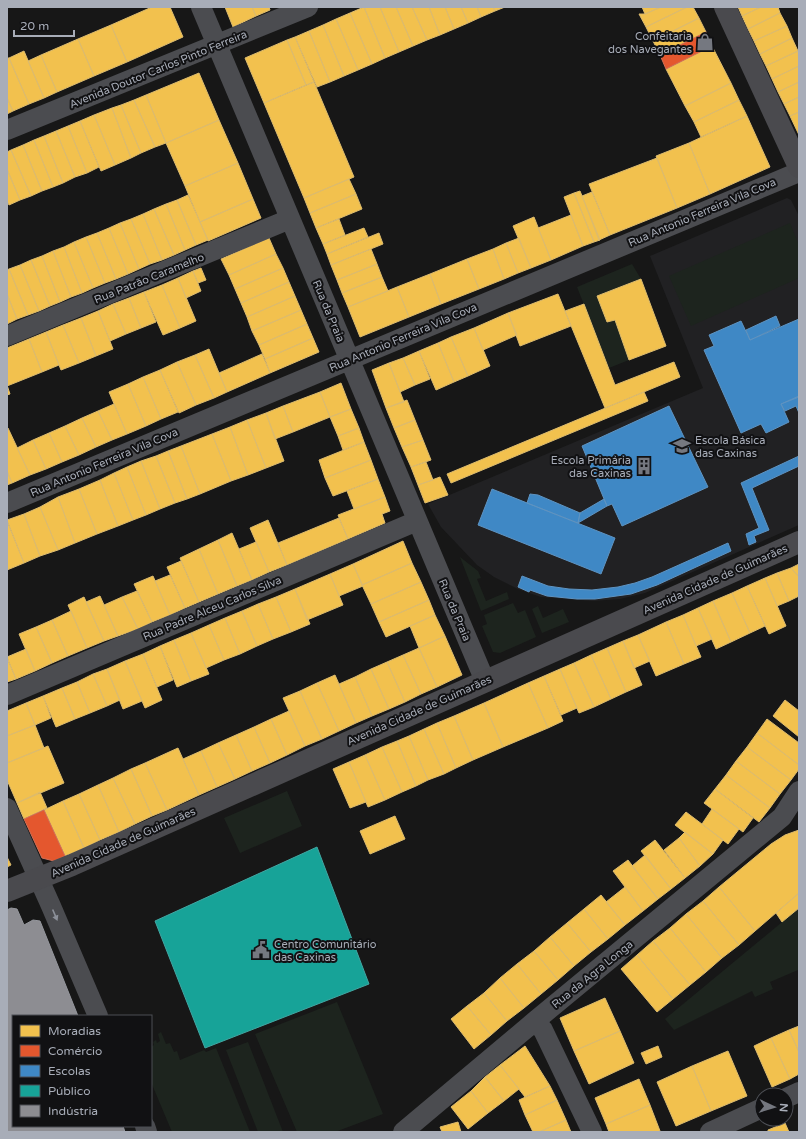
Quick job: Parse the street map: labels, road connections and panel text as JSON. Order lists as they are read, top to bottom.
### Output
{
  "streets": {
    "street": [
      "Avenida Doutor Carlos Pinto Ferreira",
      "Rua Antonio Ferreira Vila Cova",
      "Rua Patrão Caramelho",
      "Rua da Praia",
      "Avenida Cidade de Guimarães",
      "Rua Padre Alceu Carlos Silva",
      "Rua da Agra Longa"
    ]
  },
  "crossings": [
    ["Avenida Doutor Carlos Pinto Ferreira", "Rua da Praia"],
    ["Rua Antonio Ferreira Vila Cova", "Rua da Praia"],
    ["Rua Patrão Caramelho", "Rua da Praia"],
    ["Rua da Praia", "Avenida Cidade de Guimarães"],
    ["Rua da Praia", "Rua Padre Alceu Carlos Silva"]
  ],
  "places": {
    "shop": ["Confeitaria dos Navegantes"],
    "school or university": ["Escola Básica das Caxinas"],
    "building": ["Escola Primária das Caxinas"],
    "public building": ["Centro Comunitário das Caxinas"]
  },
  "legend": [
    "Moradias",
    "Comércio",
    "Escolas",
    "Público",
    "Indústria"
  ],
  "scale_bar": "20 m",
  "north": "right"
}
